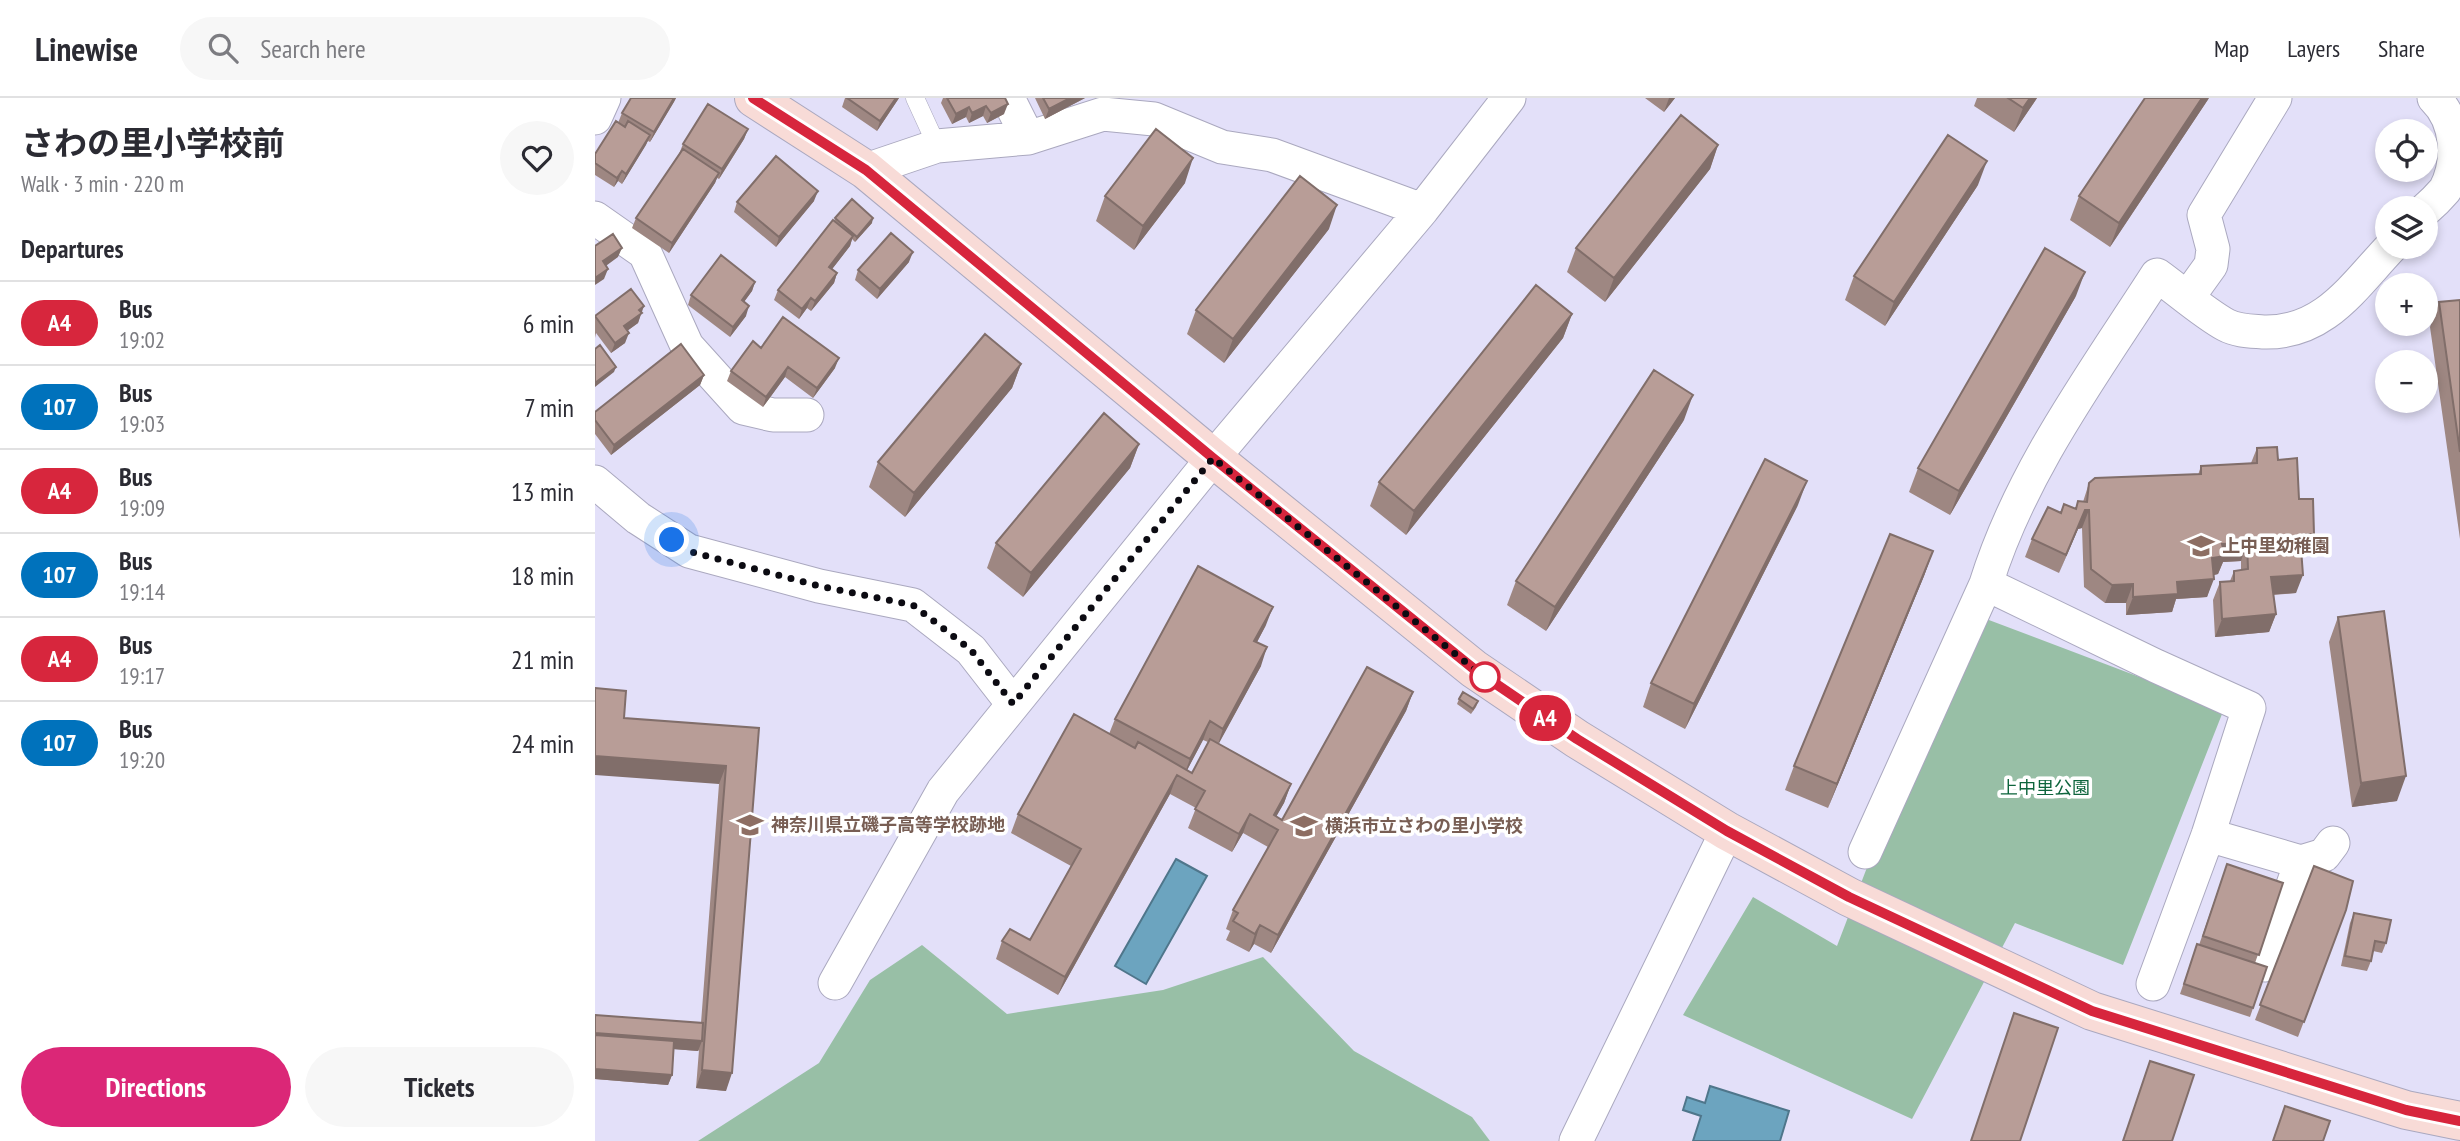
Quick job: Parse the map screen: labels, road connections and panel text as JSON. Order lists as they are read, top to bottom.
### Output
{
  "parks": ["上中里公園"],
  "places": {
    "school or university": ["上中里幼稚園", "神奈川県立磯子高等学校跡地", "横浜市立さわの里小学校"]
  },
  "lines": ["bus line A4"],
  "page": {
    "header": "Linewise",
    "search": "Search here",
    "nav": ["Map", "Layers", "Share"],
    "heading": [
      ["さわの里小学校前", "Walk · 3 min · 220 m"],
      "Departures"
    ],
    "on_map": "A4",
    "map_buttons": ["+", "−"],
    "list": [
      {
        "mark": "A4",
        "name": "Bus",
        "note": "19:02",
        "value": "6 min"
      },
      {
        "mark": "107",
        "name": "Bus",
        "note": "19:03",
        "value": "7 min"
      },
      {
        "mark": "A4",
        "name": "Bus",
        "note": "19:09",
        "value": "13 min"
      },
      {
        "mark": "107",
        "name": "Bus",
        "note": "19:14",
        "value": "18 min"
      },
      {
        "mark": "A4",
        "name": "Bus",
        "note": "19:17",
        "value": "21 min"
      },
      {
        "mark": "107",
        "name": "Bus",
        "note": "19:20",
        "value": "24 min"
      }
    ],
    "buttons": ["Directions", "Tickets"]
  }
}
